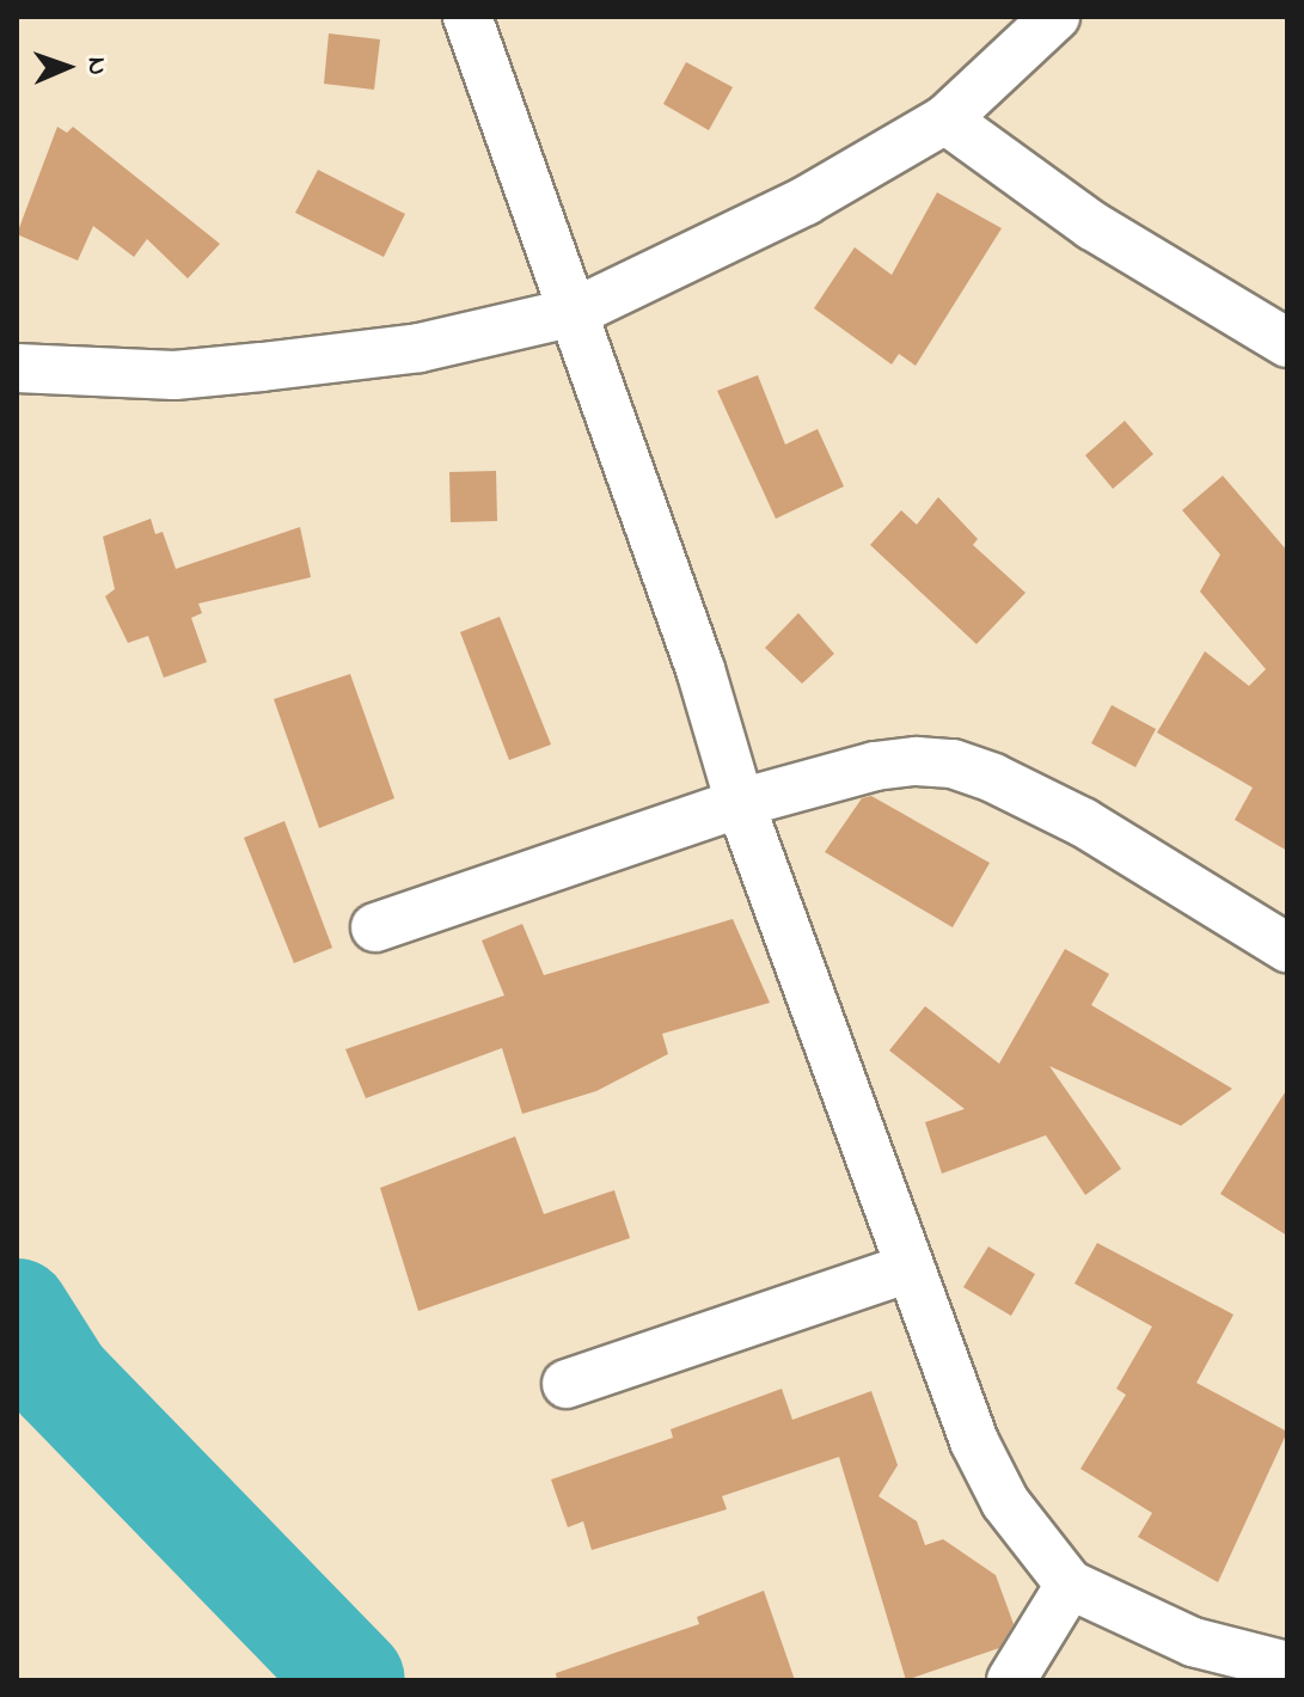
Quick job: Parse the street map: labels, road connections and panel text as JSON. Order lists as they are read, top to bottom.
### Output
{
  "north": "right"
}
